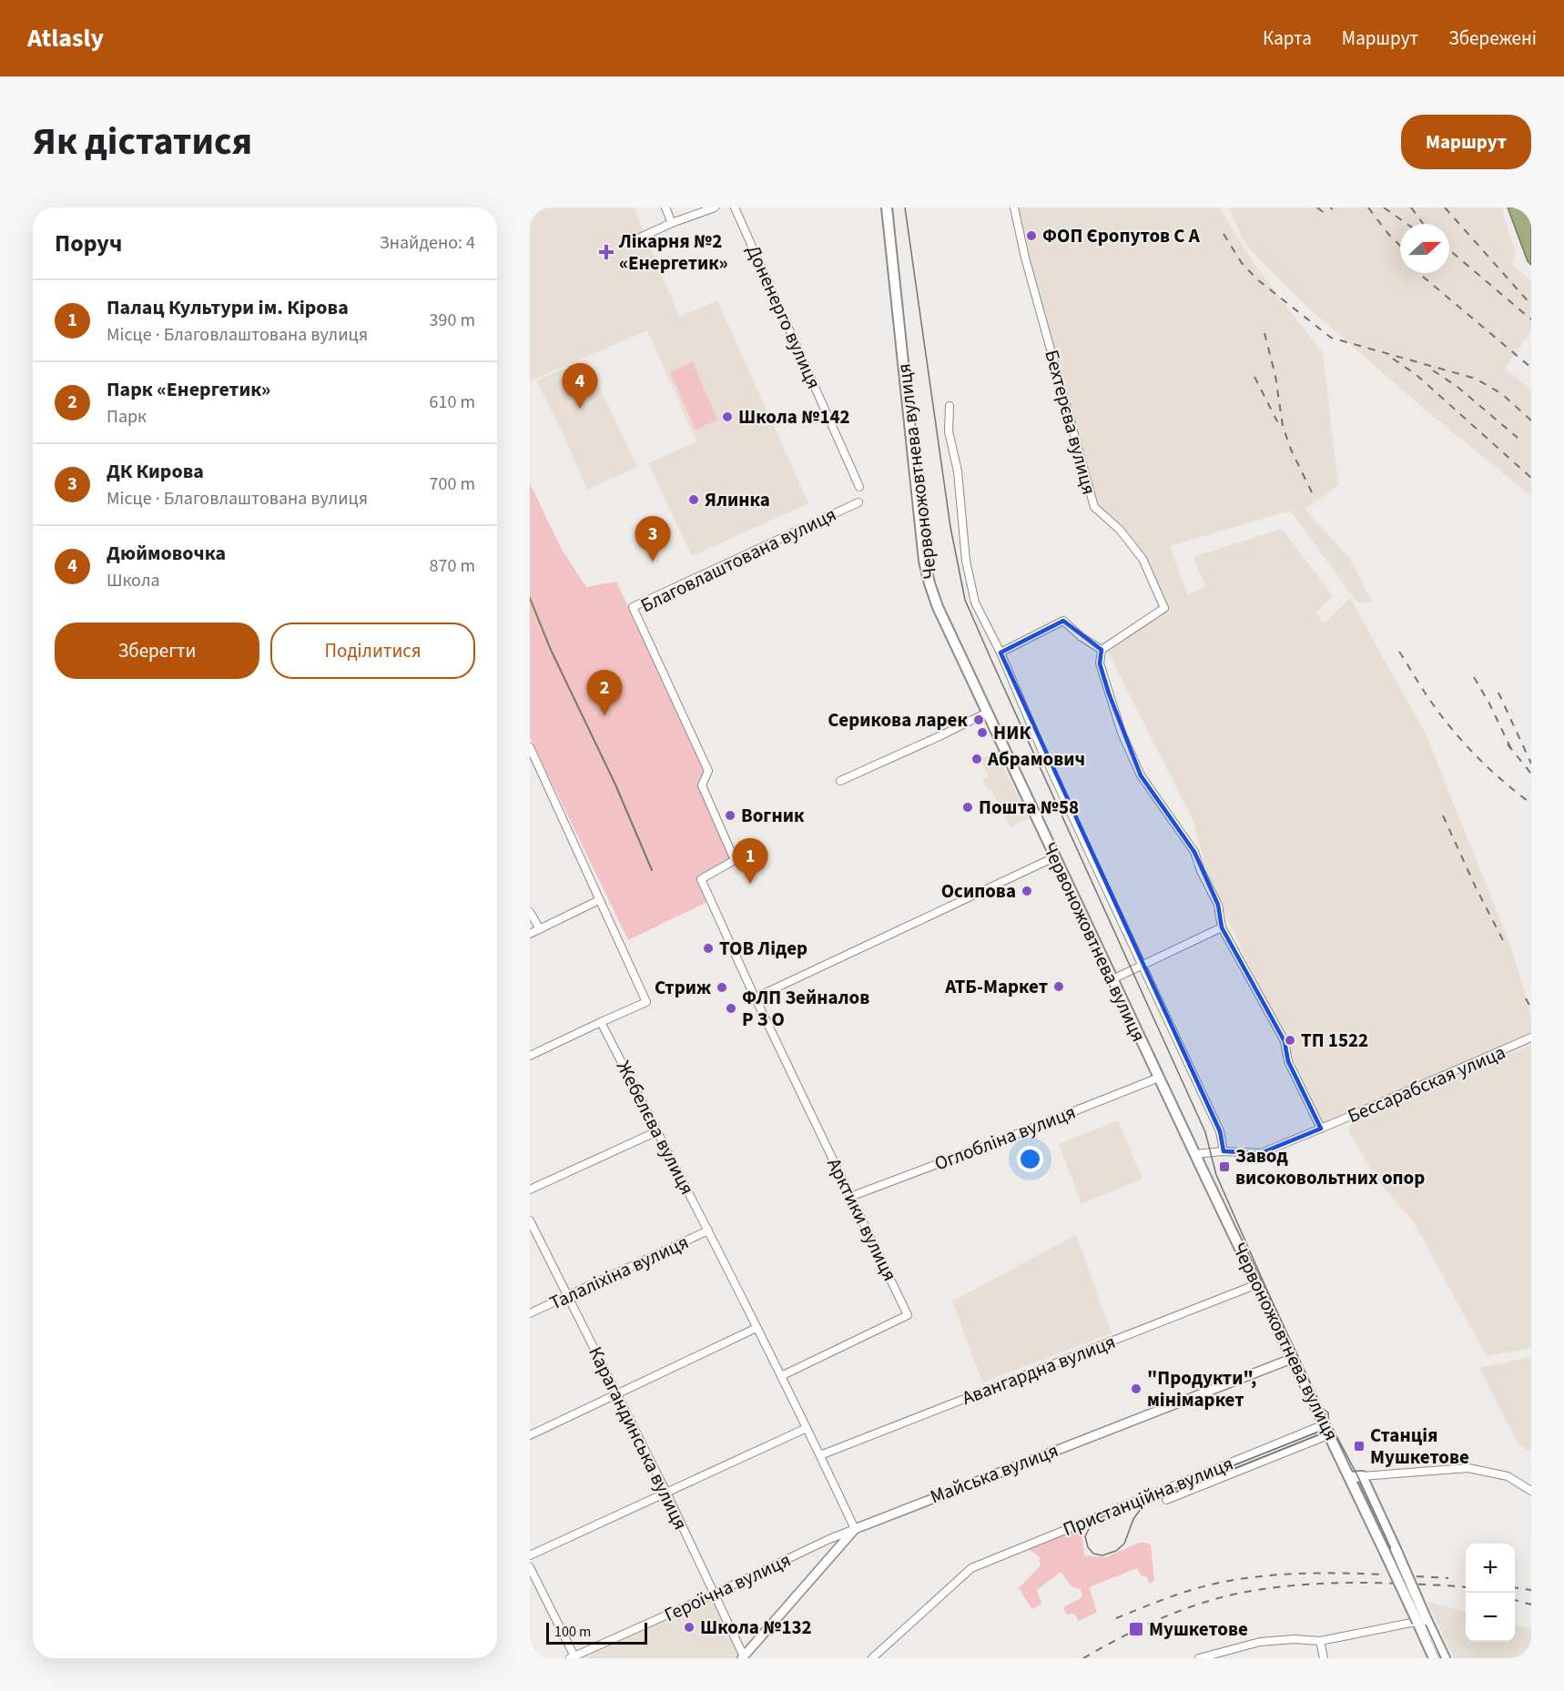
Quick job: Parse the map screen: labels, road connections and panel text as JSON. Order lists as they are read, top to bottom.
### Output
{
  "streets": {
    "main road": ["Червоножовтнева вулиця"],
    "street": [
      "Доненерго вулиця",
      "Бехтерєва вулиця",
      "Благовлаштована вулиця",
      "Бессарабская улица",
      "Жебелєва вулиця",
      "Оглобліна вулиця",
      "Арктики вулиця",
      "Талаліхіна вулиця",
      "Авангардна вулиця",
      "Карагандинська вулиця",
      "Майська вулиця",
      "Пристанційна вулиця",
      "Героїчна вулиця"
    ]
  },
  "crossings": [
    ["Червоножовтнева вулиця", "Бессарабская улица"],
    ["Червоножовтнева вулиця", "Оглобліна вулиця"],
    ["Червоножовтнева вулиця", "Авангардна вулиця"],
    ["Червоножовтнева вулиця", "Майська вулиця"],
    ["Червоножовтнева вулиця", "Пристанційна вулиця"],
    ["Благовлаштована вулиця", "Арктики вулиця"],
    ["Жебелєва вулиця", "Арктики вулиця"],
    ["Жебелєва вулиця", "Талаліхіна вулиця"],
    ["Жебелєва вулиця", "Авангардна вулиця"],
    ["Жебелєва вулиця", "Майська вулиця"],
    ["Жебелєва вулиця", "Героїчна вулиця"],
    ["Оглобліна вулиця", "Арктики вулиця"],
    ["Талаліхіна вулиця", "Карагандинська вулиця"],
    ["Карагандинська вулиця", "Майська вулиця"],
    ["Карагандинська вулиця", "Героїчна вулиця"],
    ["Майська вулиця", "Героїчна вулиця"]
  ],
  "places": {
    "other": [
      "ФОП Єропутов С А",
      "Школа №142",
      "Ялинка",
      "Серикова ларек",
      "НИК",
      "Абрамович",
      "Пошта №58",
      "Вогник",
      "Осипова",
      "ТОВ Лідер",
      "АТБ-Маркет",
      "Стриж",
      "ФЛП Зейналов Р З О",
      "ТП 1522",
      "\"Продукти\", мінімаркет",
      "Школа №132"
    ],
    "health": ["Лікарня №2 «Енергетик»"],
    "transit": ["Завод високовольтних опор", "Станція Мушкетове", "Мушкетове"]
  },
  "scale_bar": "100 m",
  "north": "right",
  "page": {
    "header": "Atlasly",
    "nav": ["Карта", "Маршрут", "Збережені"],
    "title": "Як дістатися",
    "buttons": [
      "Маршрут",
      ["Зберегти", "Поділитися"]
    ],
    "heading": ["Поруч", "Знайдено: 4"],
    "list": [
      {
        "mark": "1",
        "name": "Палац Культури ім. Кірова",
        "note": "Місце · Благовлаштована вулиця",
        "value": "390 m"
      },
      {
        "mark": "2",
        "name": "Парк «Енергетик»",
        "note": "Парк",
        "value": "610 m"
      },
      {
        "mark": "3",
        "name": "ДК Кирова",
        "note": "Місце · Благовлаштована вулиця",
        "value": "700 m"
      },
      {
        "mark": "4",
        "name": "Дюймовочка",
        "note": "Школа",
        "value": "870 m"
      }
    ],
    "pins": [
      "4",
      "3",
      "2",
      "1"
    ],
    "map_buttons": ["+", "−"],
    "scale": "100 m"
  }
}
